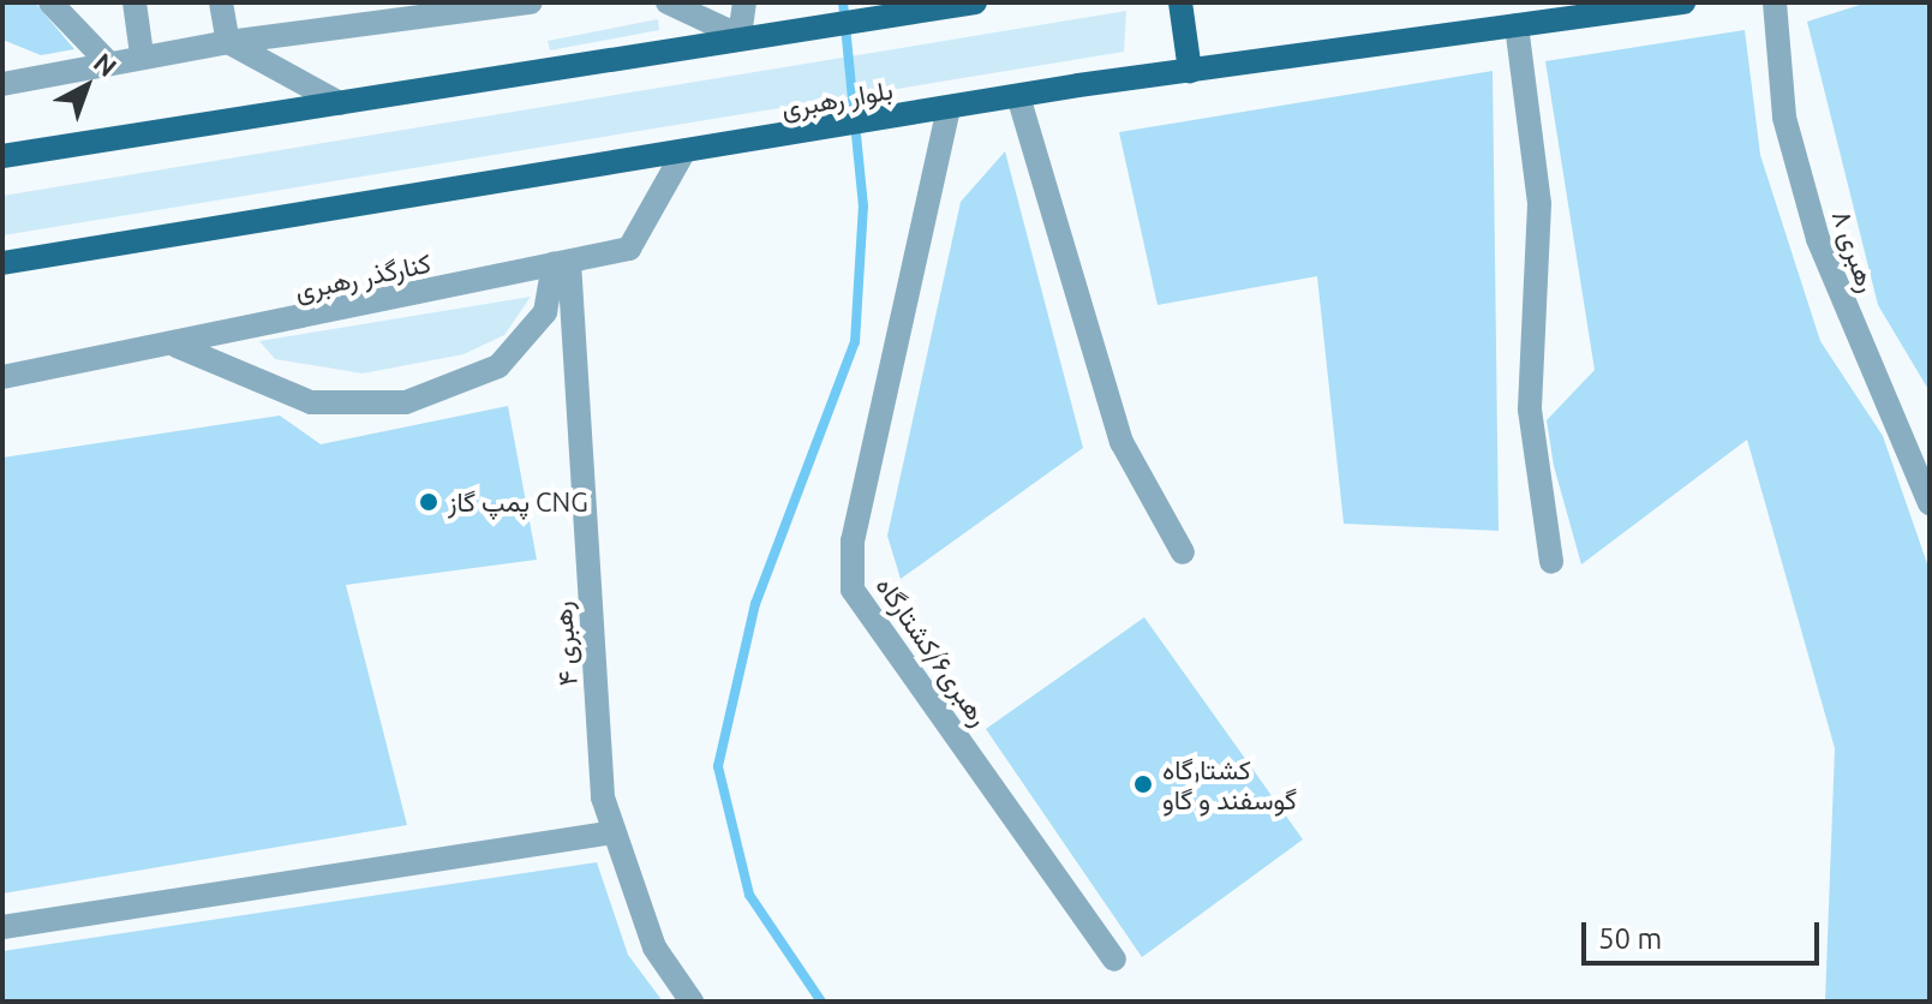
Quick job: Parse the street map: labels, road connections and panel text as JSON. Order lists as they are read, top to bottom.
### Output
{
  "streets": {
    "main road": ["بلوار رهبری"],
    "street": [
      "رهبری ۸",
      "کنارگذر رهبری",
      "رهبری ۴",
      "رهبری۶/کشتارگاه"
    ]
  },
  "crossings": [
    ["بلوار رهبری", "کنارگذر رهبری"],
    ["بلوار رهبری", "رهبری۶/کشتارگاه"],
    ["کنارگذر رهبری", "رهبری ۴"]
  ],
  "places": ["پمپ گاز CNG", "کشتارگاه گوسفند و گاو"],
  "scale_bar": "50 m",
  "north": "top right"
}
